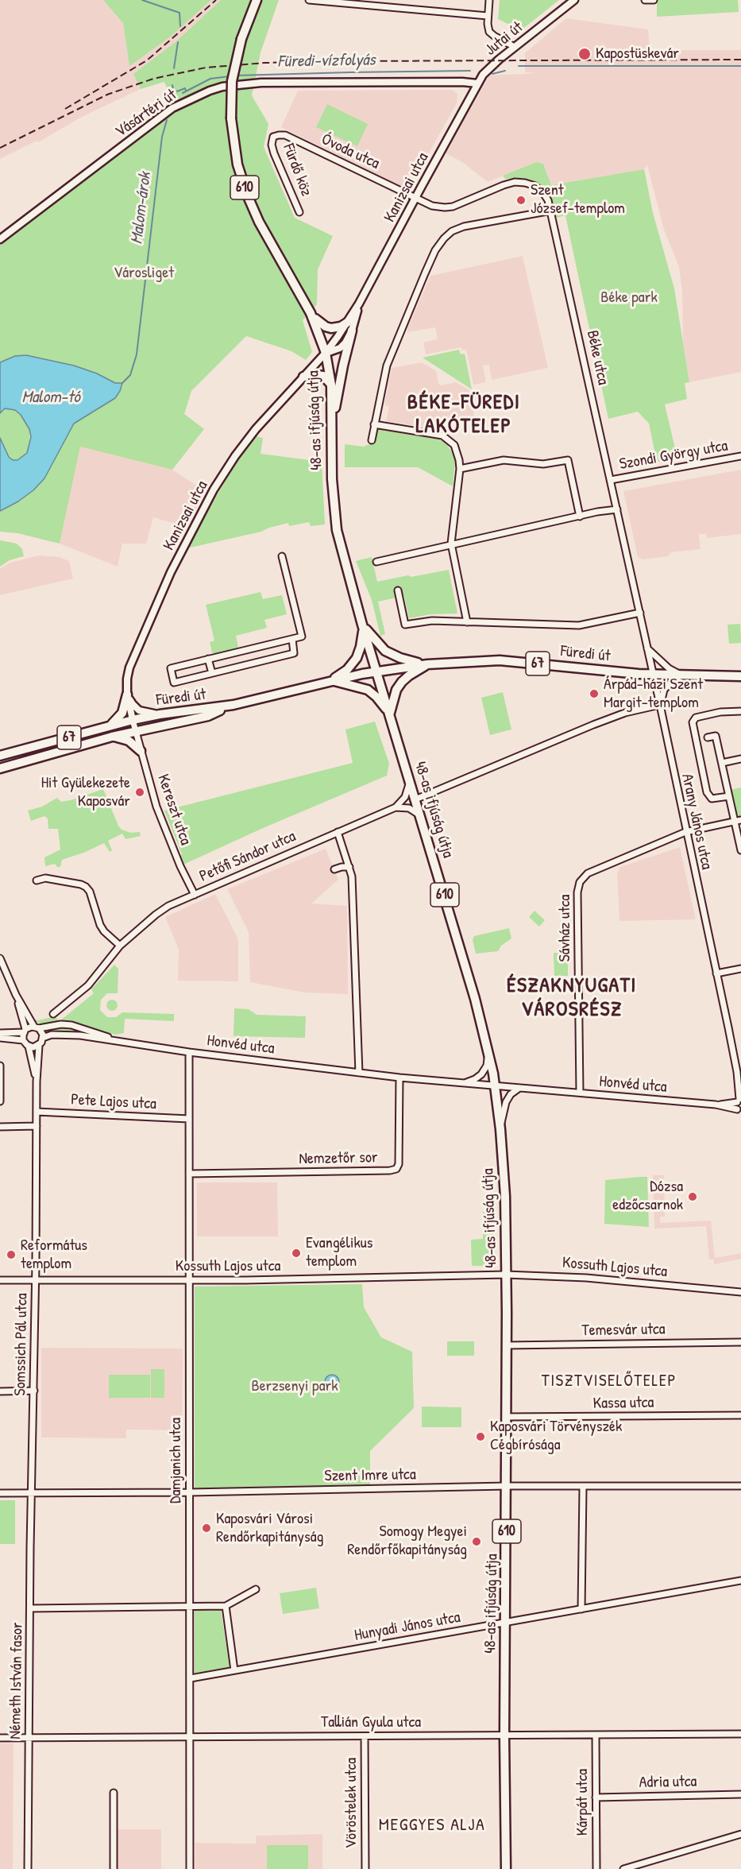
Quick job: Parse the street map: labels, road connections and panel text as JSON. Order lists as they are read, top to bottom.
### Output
{
  "streets": {
    "main road": [
      "610",
      "48-as ifjúság útja",
      "Füredi út",
      "67"
    ],
    "street": [
      "Jutai út",
      "Vásártéri út",
      "Óvoda utca",
      "Fürdő köz",
      "Kanizsai utca",
      "Béke utca",
      "Szondi György utca",
      "Kereszt utca",
      "Arany János utca",
      "Petőfi Sándor utca",
      "Sávház utca",
      "Honvéd utca",
      "Pete Lajos utca",
      "Nemzetőr sor",
      "Kossuth Lajos utca",
      "Temesvár utca",
      "Somssich Pál utca",
      "Kassa utca",
      "Damjanich utca",
      "Szent Imre utca",
      "Hunyadi János utca",
      "Németh István fasor",
      "Tallián Gyula utca",
      "Adria utca",
      "Kárpát utca",
      "Vöröstelek utca"
    ]
  },
  "crossings": [
    ["Jutai út", "Vásártéri út"],
    ["Jutai út", "Kanizsai utca"],
    ["Vásártéri út", "Kanizsai utca"],
    ["Óvoda utca", "Fürdő köz"],
    ["Óvoda utca", "Kanizsai utca"],
    ["Óvoda utca", "Béke utca"],
    ["610", "48-as ifjúság útja"],
    ["610", "67"],
    ["610", "Tallián Gyula utca"],
    ["Kanizsai utca", "Béke utca"],
    ["Kanizsai utca", "48-as ifjúság útja"],
    ["Kanizsai utca", "Füredi út"],
    ["Kanizsai utca", "67"],
    ["Kanizsai utca", "Kereszt utca"],
    ["Béke utca", "Szondi György utca"],
    ["Béke utca", "Füredi út"],
    ["Béke utca", "Arany János utca"],
    ["48-as ifjúság útja", "Honvéd utca"],
    ["48-as ifjúság útja", "Kossuth Lajos utca"],
    ["48-as ifjúság útja", "Temesvár utca"],
    ["48-as ifjúság útja", "Kassa utca"],
    ["48-as ifjúság útja", "Szent Imre utca"],
    ["48-as ifjúság útja", "Hunyadi János utca"],
    ["48-as ifjúság útja", "Tallián Gyula utca"],
    ["Füredi út", "67"],
    ["Füredi út", "Kereszt utca"],
    ["Füredi út", "Arany János utca"],
    ["67", "Kereszt utca"],
    ["Kereszt utca", "Petőfi Sándor utca"],
    ["Arany János utca", "Sávház utca"],
    ["Arany János utca", "Honvéd utca"],
    ["Sávház utca", "Honvéd utca"],
    ["Honvéd utca", "Nemzetőr sor"],
    ["Honvéd utca", "Somssich Pál utca"],
    ["Honvéd utca", "Damjanich utca"],
    ["Pete Lajos utca", "Somssich Pál utca"],
    ["Pete Lajos utca", "Damjanich utca"],
    ["Nemzetőr sor", "Damjanich utca"],
    ["Kossuth Lajos utca", "Somssich Pál utca"],
    ["Kossuth Lajos utca", "Damjanich utca"],
    ["Somssich Pál utca", "Szent Imre utca"],
    ["Somssich Pál utca", "Németh István fasor"],
    ["Damjanich utca", "Szent Imre utca"],
    ["Damjanich utca", "Hunyadi János utca"],
    ["Damjanich utca", "Tallián Gyula utca"],
    ["Szent Imre utca", "Németh István fasor"],
    ["Németh István fasor", "Tallián Gyula utca"],
    ["Tallián Gyula utca", "Kárpát utca"],
    ["Tallián Gyula utca", "Vöröstelek utca"],
    ["Adria utca", "Kárpát utca"]
  ],
  "districts": [
    "BÉKE-FÜREDI LAKÓTELEP",
    "ÉSZAKNYUGATI VÁROSRÉSZ",
    "TISZTVISELŐTELEP",
    "MEGGYES ALJA"
  ],
  "water": ["Füredi-vízfolyás", "Malom-árok", "Malom-tó"],
  "parks": ["Városliget", "Béke park", "Berzsenyi park"],
  "places": [
    "Kapostüskevár",
    "Szent József-templom",
    "Árpád-házi Szent Margit-templom",
    "Hit Gyülekezete Kaposvár",
    "Dózsa edzőcsarnok",
    "Evangélikus templom",
    "Református templom",
    "Kaposvári Törvényszék Cégbírósága",
    "Kaposvári Városi Rendőrkapitányság",
    "Somogy Megyei Rendőrfőkapitányság"
  ]
}
